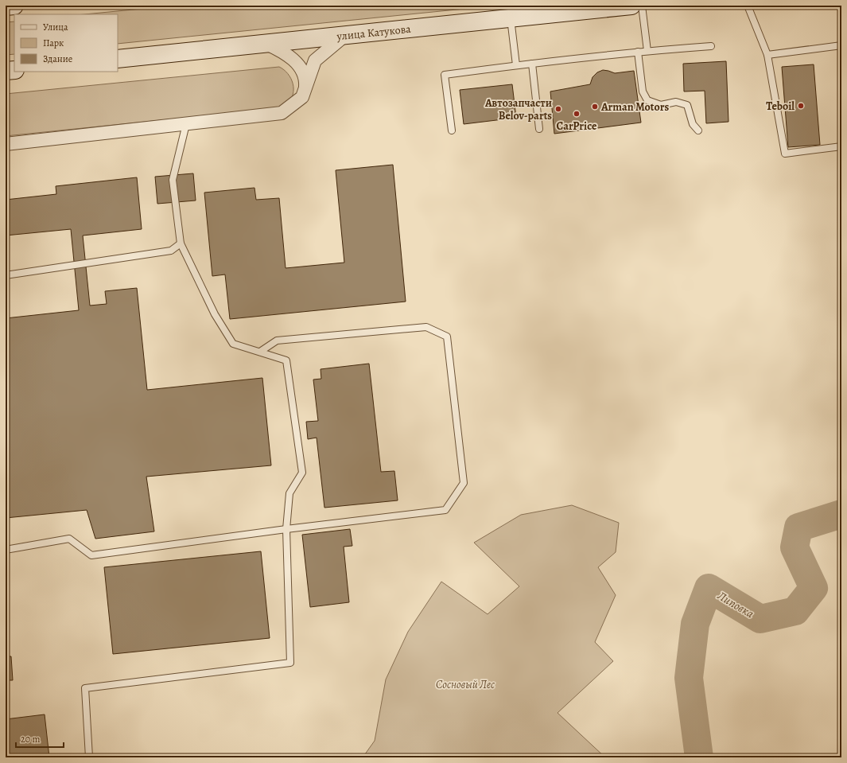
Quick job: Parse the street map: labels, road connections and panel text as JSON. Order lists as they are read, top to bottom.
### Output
{
  "streets": {
    "main road": ["улица Катукова"]
  },
  "water": ["Липовка"],
  "parks": ["Сосновый Лес"],
  "places": [
    "Teboil",
    "Arman Motors",
    "Автозапчасти Belov-parts",
    "CarPrice"
  ],
  "legend": ["Улица", "Парк", "Здание"],
  "scale_bar": "20 m"
}
